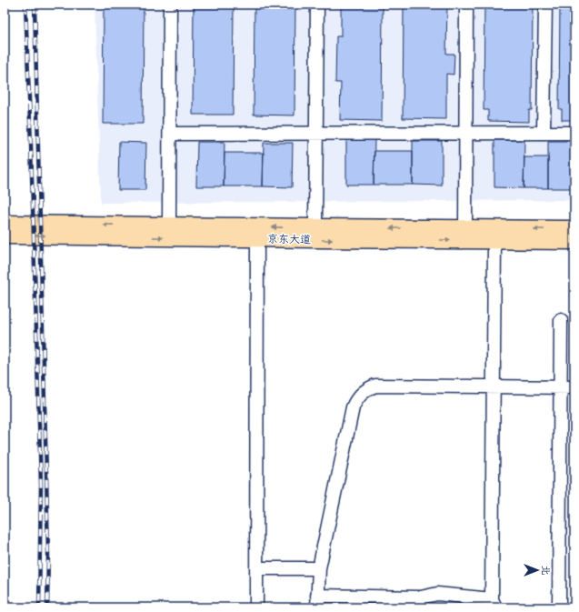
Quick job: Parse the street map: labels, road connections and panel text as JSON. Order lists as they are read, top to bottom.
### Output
{
  "streets": {
    "main road": ["京东大道"]
  },
  "north": "right"
}
